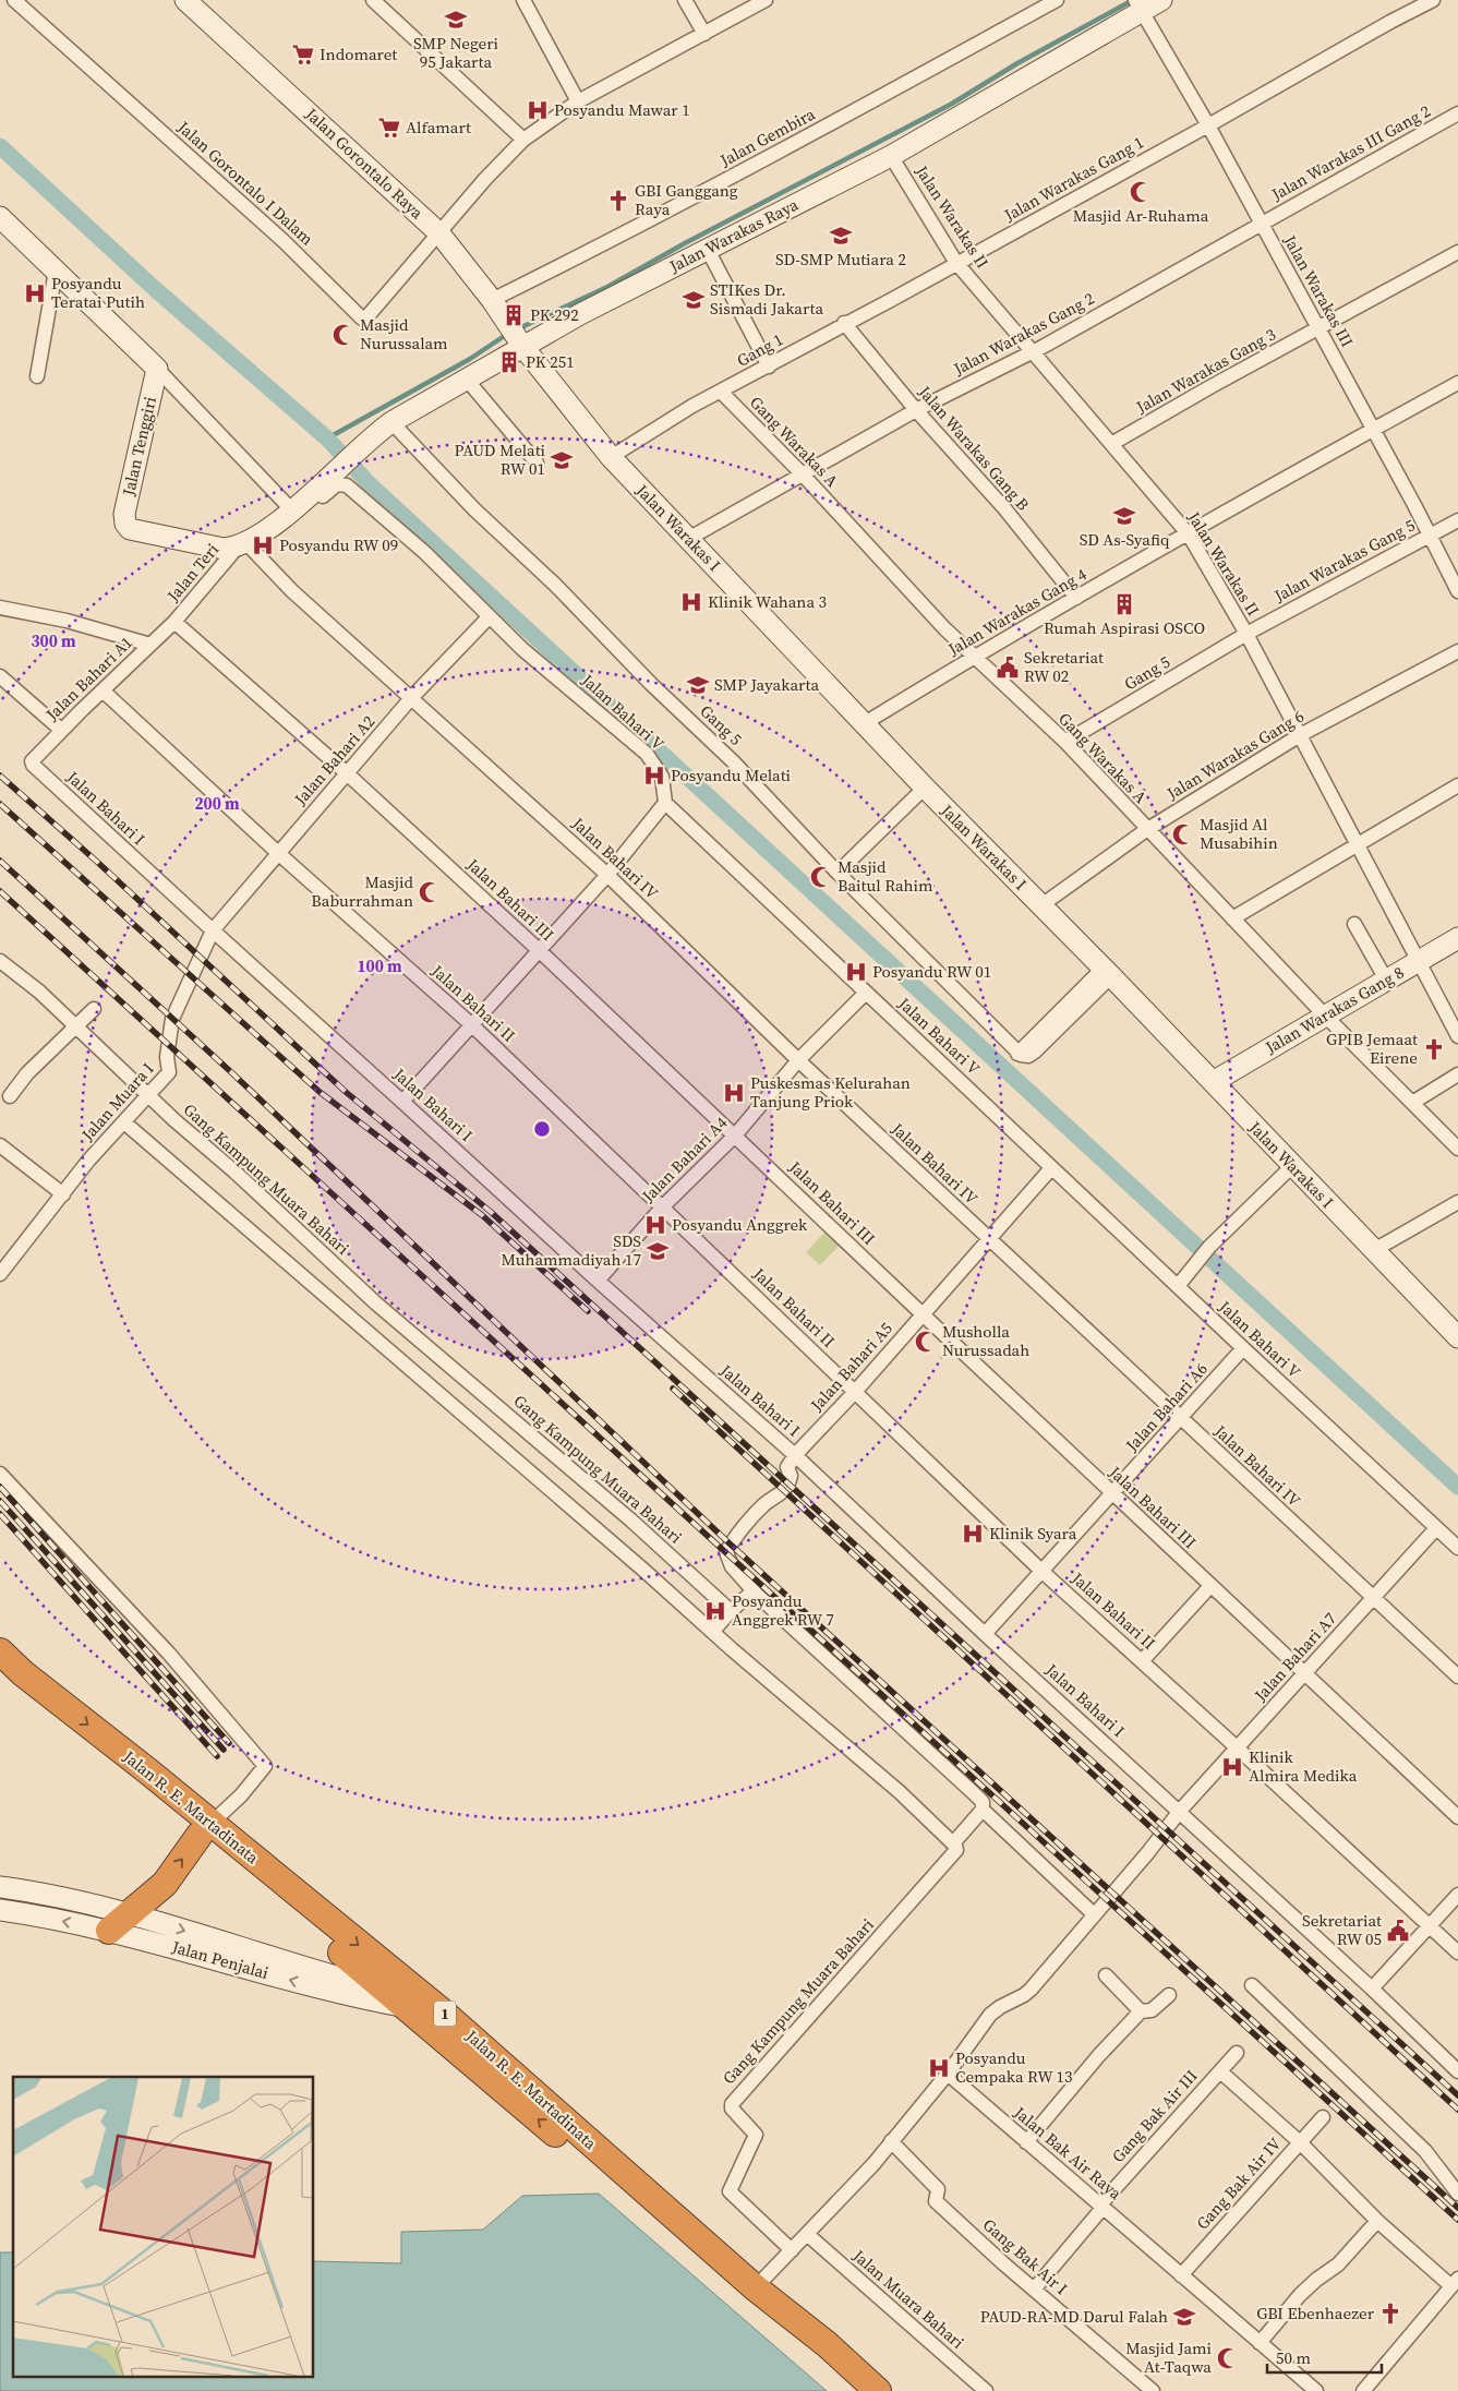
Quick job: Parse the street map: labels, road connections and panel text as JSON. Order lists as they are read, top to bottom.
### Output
{
  "streets": {
    "highway": ["Jalan R. E. Martadinata", "1"],
    "street": [
      "Jalan Gembira",
      "Jalan Warakas III Gang 2",
      "Jalan Gorontalo Raya",
      "Jalan Warakas Gang 1",
      "Jalan Gorontalo I Dalam",
      "Jalan Warakas II",
      "Jalan Warakas Raya",
      "Jalan Warakas III",
      "Jalan Warakas Gang 2",
      "Gang 1",
      "Jalan Warakas Gang 3",
      "Gang Warakas A",
      "Jalan Tenggiri",
      "Jalan Warakas Gang B",
      "Jalan Warakas I",
      "Jalan Warakas Gang 5",
      "Jalan Teri",
      "Jalan Warakas Gang 4",
      "Gang 5",
      "Jalan Bahari A1",
      "Jalan Bahari V",
      "Jalan Warakas Gang 6",
      "Jalan Bahari A2",
      "Jalan Bahari I",
      "Jalan Bahari IV",
      "Jalan Bahari III",
      "Jalan Bahari II",
      "Jalan Warakas Gang 8",
      "Jalan Muara I",
      "Jalan Bahari A4",
      "Gang Kampung Muara Bahari",
      "Jalan Bahari A5",
      "Jalan Bahari A6",
      "Jalan Bahari A7",
      "Jalan Penjalai",
      "Gang Bak Air III",
      "Jalan Bak Air Raya",
      "Gang Bak Air IV",
      "Gang Bak Air I",
      "Jalan Muara Bahari"
    ]
  },
  "crossings": [
    ["Jalan Gembira", "Jalan Gorontalo Raya"],
    ["Jalan Warakas III Gang 2", "Jalan Warakas III"],
    ["Jalan Warakas III Gang 2", "Jalan Warakas Gang 2"],
    ["Jalan Gorontalo Raya", "Jalan Gorontalo I Dalam"],
    ["Jalan Gorontalo Raya", "Jalan Warakas Raya"],
    ["Jalan Gorontalo Raya", "Jalan Warakas I"],
    ["Jalan Warakas Gang 1", "Jalan Warakas II"],
    ["Jalan Warakas Gang 1", "Jalan Warakas III"],
    ["Jalan Warakas Gang 1", "Gang 1"],
    ["Jalan Warakas II", "Jalan Warakas Raya"],
    ["Jalan Warakas II", "Jalan Warakas Gang 2"],
    ["Jalan Warakas II", "Gang 1"],
    ["Jalan Warakas II", "Jalan Warakas Gang 3"],
    ["Jalan Warakas II", "Jalan Warakas Gang 5"],
    ["Jalan Warakas II", "Jalan Warakas Gang 4"],
    ["Jalan Warakas II", "Gang 5"],
    ["Jalan Warakas II", "Jalan Warakas Gang 6"],
    ["Jalan Warakas II", "Jalan Warakas Gang 8"],
    ["Jalan Warakas Raya", "Jalan Warakas III"],
    ["Jalan Warakas Raya", "Jalan Warakas I"],
    ["Jalan Warakas Raya", "Gang 5"],
    ["Jalan Warakas Raya", "Jalan Bahari V"],
    ["Jalan Warakas III", "Jalan Warakas Gang 2"],
    ["Jalan Warakas III", "Jalan Warakas Gang 3"],
    ["Jalan Warakas III", "Jalan Warakas Gang 5"],
    ["Jalan Warakas III", "Jalan Warakas Gang 4"],
    ["Jalan Warakas Gang 2", "Gang Warakas A"],
    ["Jalan Warakas Gang 2", "Jalan Warakas Gang B"],
    ["Jalan Warakas Gang 2", "Jalan Warakas I"],
    ["Gang 1", "Gang Warakas A"],
    ["Gang 1", "Jalan Warakas Gang B"],
    ["Gang 1", "Jalan Warakas I"],
    ["Gang Warakas A", "Jalan Warakas Gang 4"],
    ["Gang Warakas A", "Gang 5"],
    ["Gang Warakas A", "Jalan Warakas Gang 6"],
    ["Gang Warakas A", "Jalan Warakas Gang 8"],
    ["Jalan Tenggiri", "Jalan Teri"],
    ["Jalan Tenggiri", "Jalan Bahari IV"],
    ["Jalan Warakas Gang B", "Jalan Warakas Gang 4"],
    ["Jalan Warakas I", "Jalan Warakas Gang 4"],
    ["Jalan Warakas I", "Gang 5"],
    ["Jalan Warakas I", "Jalan Warakas Gang 6"],
    ["Jalan Warakas I", "Jalan Warakas Gang 8"],
    ["Jalan Warakas Gang 5", "Gang 5"],
    ["Jalan Teri", "Jalan Bahari A1"],
    ["Jalan Teri", "Jalan Bahari IV"],
    ["Jalan Teri", "Jalan Bahari III"],
    ["Jalan Bahari A1", "Jalan Bahari I"],
    ["Jalan Bahari A1", "Jalan Bahari III"],
    ["Jalan Bahari A1", "Jalan Bahari II"],
    ["Jalan Bahari V", "Jalan Bahari A2"],
    ["Jalan Bahari V", "Jalan Bahari A4"],
    ["Jalan Bahari V", "Jalan Bahari A5"],
    ["Jalan Bahari V", "Jalan Bahari A6"],
    ["Jalan Bahari V", "Jalan Bahari A7"],
    ["Jalan Bahari A2", "Jalan Bahari I"],
    ["Jalan Bahari A2", "Jalan Bahari IV"],
    ["Jalan Bahari A2", "Jalan Bahari III"],
    ["Jalan Bahari A2", "Jalan Bahari II"],
    ["Jalan Bahari A2", "Jalan Muara I"],
    ["Jalan Bahari I", "Jalan Muara I"],
    ["Jalan Bahari I", "Jalan Bahari A4"],
    ["Jalan Bahari I", "Jalan Bahari A5"],
    ["Jalan Bahari I", "Jalan Bahari A6"],
    ["Jalan Bahari I", "Jalan Bahari A7"],
    ["Jalan Bahari IV", "Jalan Bahari A4"],
    ["Jalan Bahari IV", "Jalan Bahari A5"],
    ["Jalan Bahari IV", "Jalan Bahari A6"],
    ["Jalan Bahari IV", "Jalan Bahari A7"],
    ["Jalan Bahari III", "Jalan Bahari A4"],
    ["Jalan Bahari III", "Jalan Bahari A5"],
    ["Jalan Bahari III", "Jalan Bahari A6"],
    ["Jalan Bahari III", "Jalan Bahari A7"],
    ["Jalan Bahari II", "Jalan Bahari A4"],
    ["Jalan Bahari II", "Jalan Bahari A5"],
    ["Jalan Bahari II", "Jalan Bahari A6"],
    ["Jalan Bahari II", "Jalan Bahari A7"],
    ["Jalan Muara I", "Gang Kampung Muara Bahari"],
    ["Jalan R. E. Martadinata", "Jalan Penjalai"],
    ["Gang Bak Air III", "Jalan Bak Air Raya"],
    ["Gang Bak Air III", "Gang Bak Air I"],
    ["Jalan Bak Air Raya", "Gang Bak Air IV"]
  ],
  "places": {
    "school or university": [
      "SMP Negeri 95 Jakarta",
      "SD-SMP Mutiara 2",
      "STIKes Dr. Sismadi Jakarta",
      "PAUD Melati RW 01",
      "SD As-Syafiq",
      "SMP Jayakarta",
      "SDS Muhammadiyah 17",
      "PAUD-RA-MD Darul Falah"
    ],
    "supermarket": ["Indomaret", "Alfamart"],
    "hospital": [
      "Posyandu Mawar 1",
      "Posyandu Teratai Putih",
      "Posyandu RW 09",
      "Klinik Wahana 3",
      "Posyandu Melati",
      "Posyandu RW 01",
      "Puskesmas Kelurahan Tanjung Priok",
      "Posyandu Anggrek",
      "Klinik Syara",
      "Posyandu Anggrek RW 7",
      "Klinik Almira Medika",
      "Posyandu Cempaka RW 13"
    ],
    "mosque": [
      "Masjid Ar-Ruhama",
      "Masjid Nurussalam",
      "Masjid Al Musabihin",
      "Masjid Baitul Rahim",
      "Masjid Baburrahman",
      "Musholla Nurussadah",
      "Masjid Jami At-Taqwa"
    ],
    "church": ["GBI Ganggang Raya", "GPIB Jemaat Eirene", "GBI Ebenhaezer"],
    "building": ["PK 292", "PK 251", "Rumah Aspirasi OSCO"],
    "public building": ["Sekretariat RW 02", "Sekretariat RW 05"]
  },
  "scale_bar": "50 m",
  "rings": ["300 m", "200 m", "100 m"]
}
